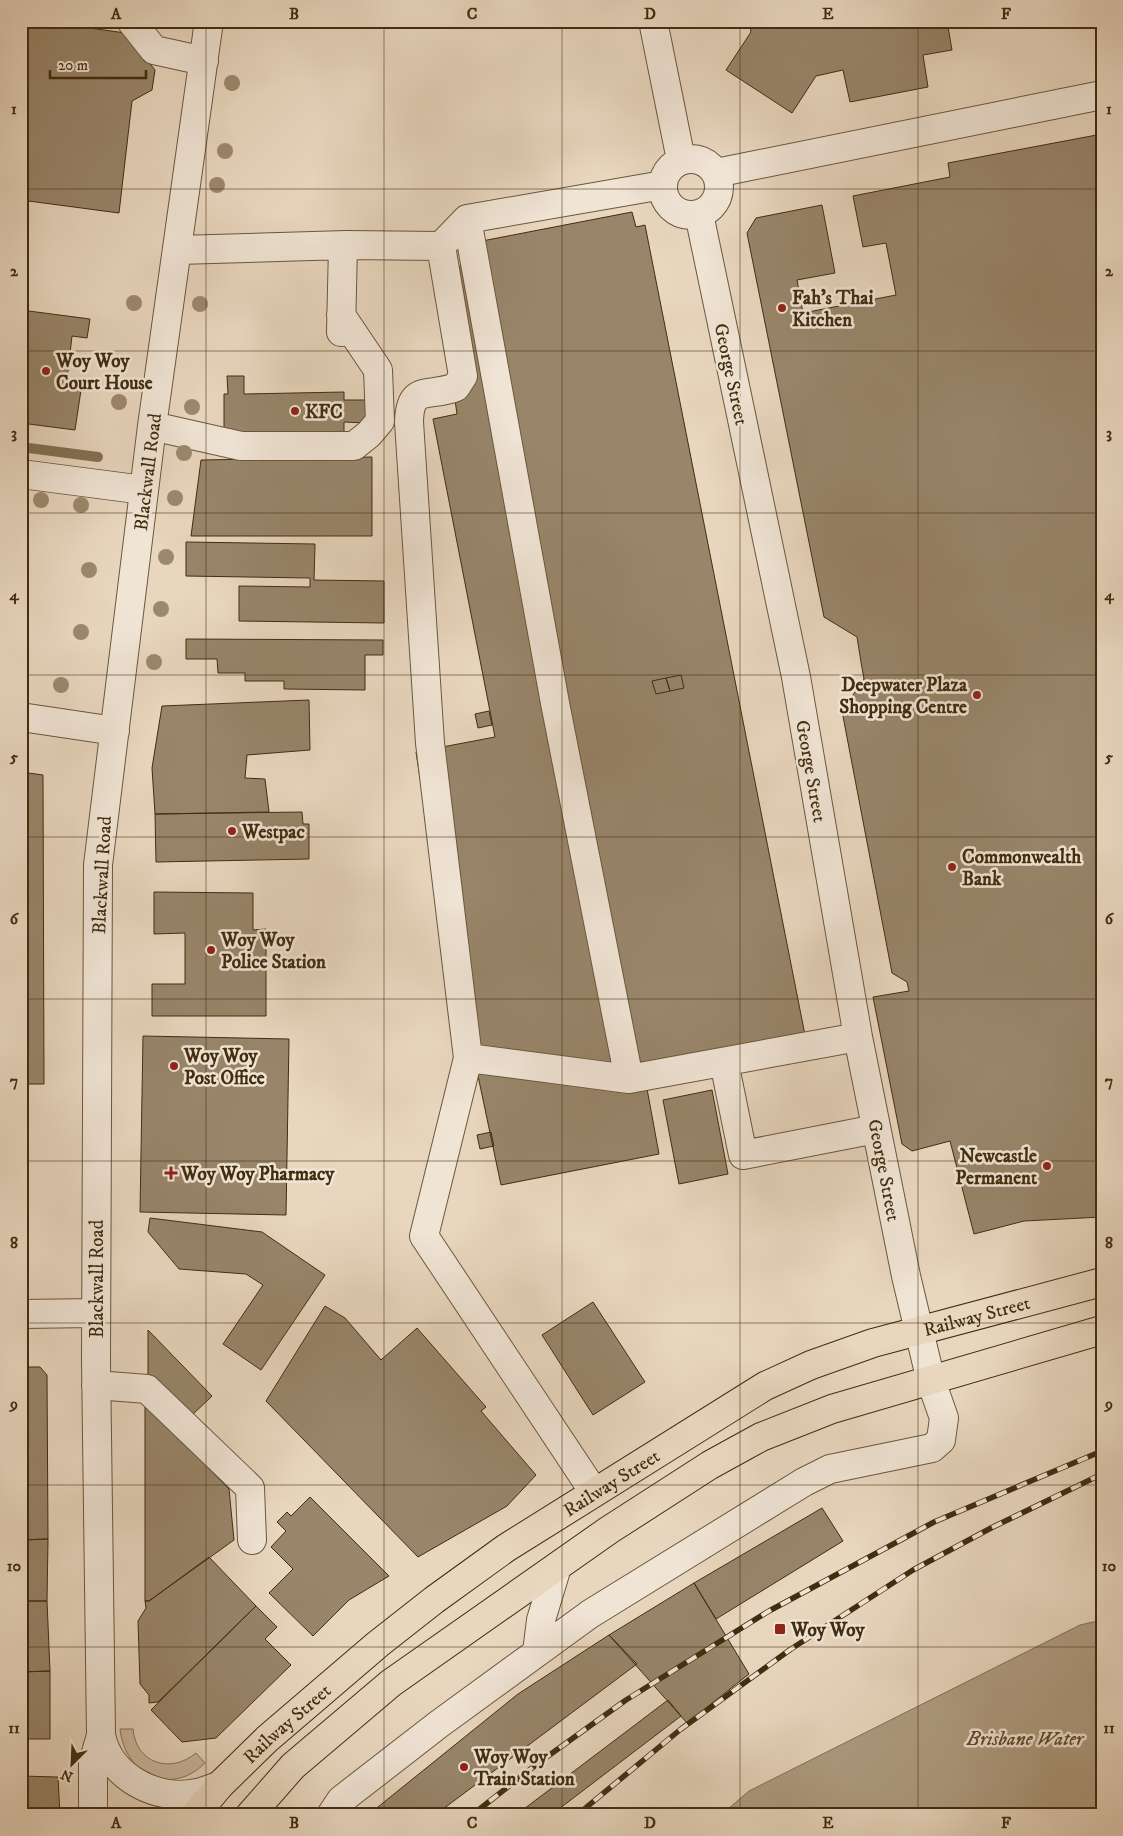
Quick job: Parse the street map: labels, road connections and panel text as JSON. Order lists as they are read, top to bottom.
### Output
{
  "streets": {
    "main road": ["Railway Street"],
    "street": ["George Street", "Blackwall Road"]
  },
  "crossings": [
    ["George Street", "Railway Street"],
    ["Blackwall Road", "Railway Street"]
  ],
  "water": ["Brisbane Water"],
  "places": {
    "other": [
      "Fah's Thai Kitchen",
      "Woy Woy Court House",
      "KFC",
      "Deepwater Plaza Shopping Centre",
      "Westpac",
      "Commonwealth Bank",
      "Woy Woy Police Station",
      "Woy Woy Post Office",
      "Newcastle Permanent",
      "Woy Woy Train Station"
    ],
    "health": ["Woy Woy Pharmacy"],
    "transit": ["Woy Woy"]
  },
  "scale_bar": "20 m",
  "north": "bottom left",
  "grid": {
    "columns": [
      "A",
      "B",
      "C",
      "D",
      "E",
      "F"
    ],
    "rows": [
      "1",
      "2",
      "3",
      "4",
      "5",
      "6",
      "7",
      "8",
      "9",
      "10",
      "11"
    ]
  }
}
